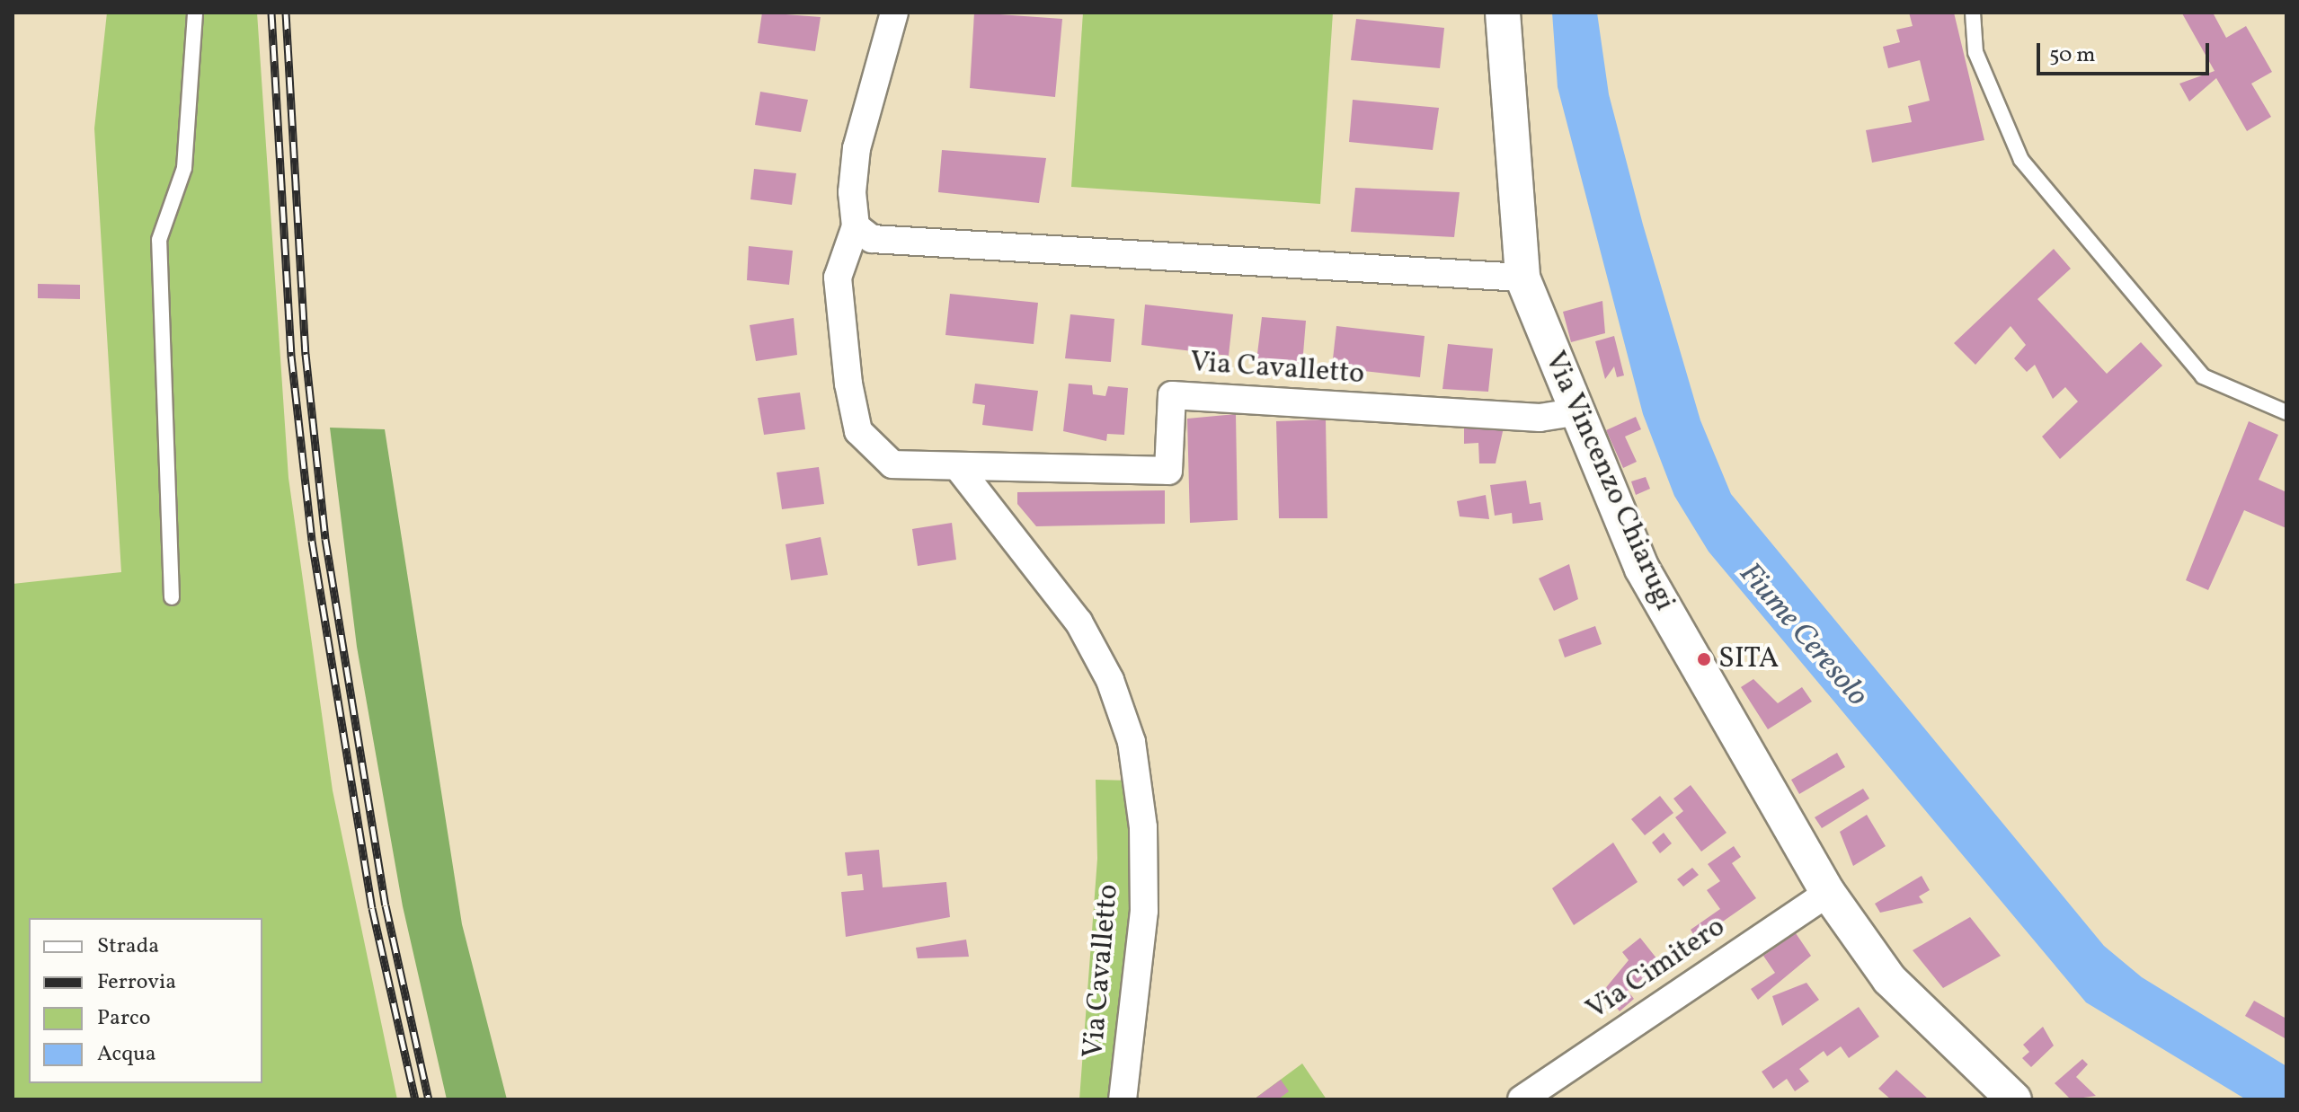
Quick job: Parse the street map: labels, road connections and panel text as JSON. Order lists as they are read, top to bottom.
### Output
{
  "streets": {
    "street": ["Via Cavalletto", "Via Vincenzo Chiarugi", "Via Cimitero"]
  },
  "crossings": [
    ["Via Cavalletto", "Via Vincenzo Chiarugi"],
    ["Via Vincenzo Chiarugi", "Via Cimitero"]
  ],
  "water": ["Fiume Ceresolo"],
  "places": ["SITA"],
  "legend": [
    "Strada",
    "Ferrovia",
    "Parco",
    "Acqua"
  ],
  "scale_bar": "50 m"
}
